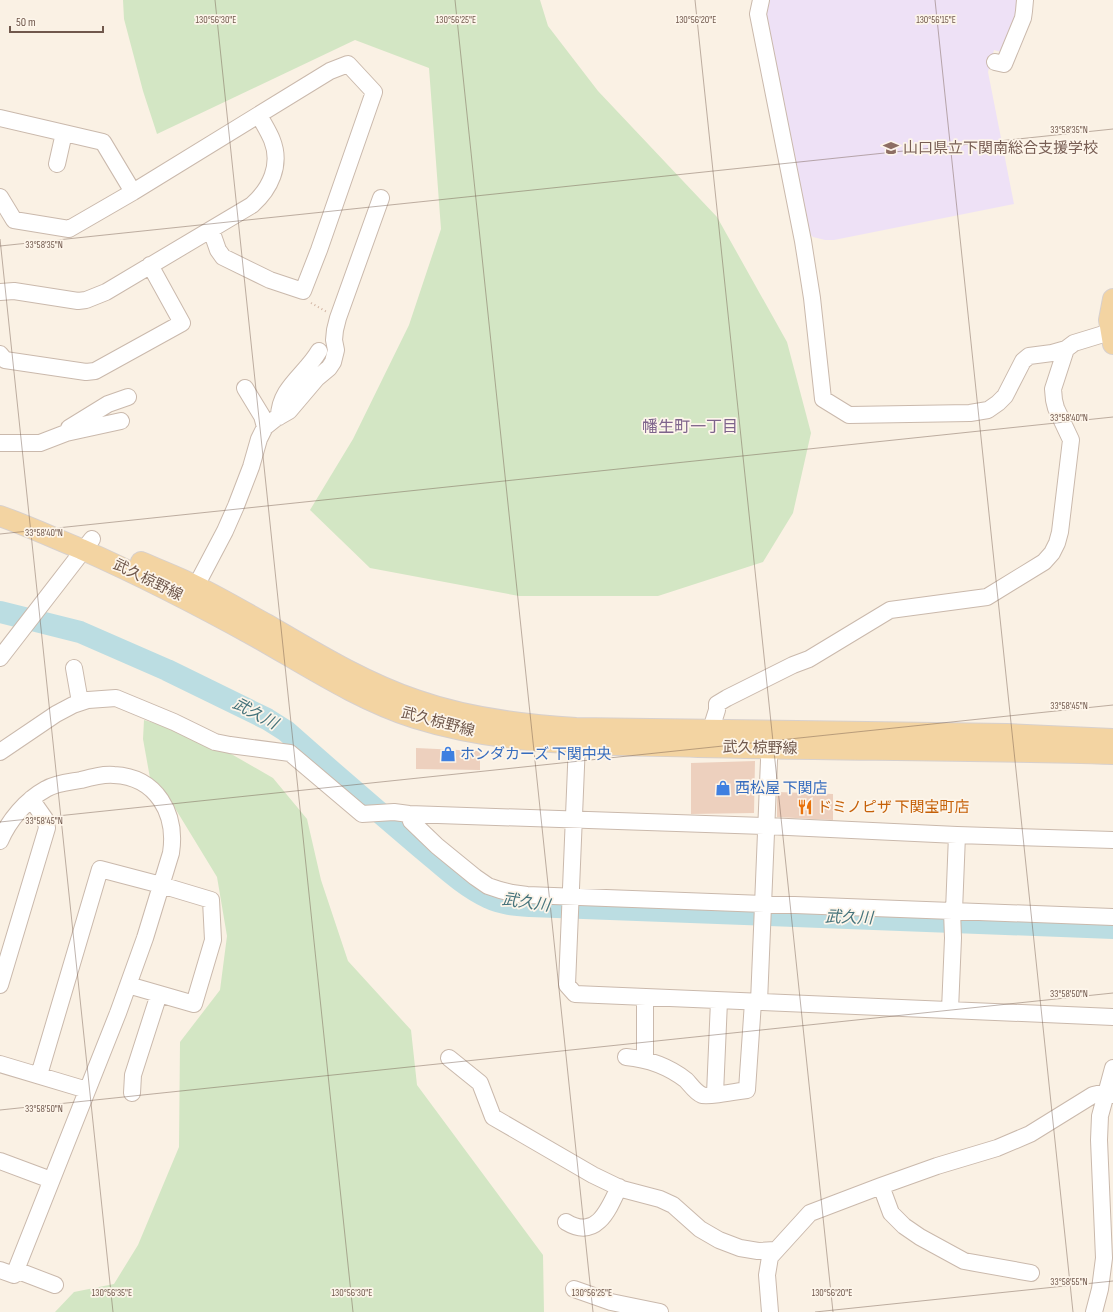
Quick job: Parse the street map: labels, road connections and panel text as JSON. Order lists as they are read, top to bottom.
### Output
{
  "streets": {
    "main road": ["武久椋野線"]
  },
  "districts": ["幡生町一丁目"],
  "water": ["武久川"],
  "places": {
    "school or university": ["山口県立下関南総合支援学校"],
    "shop": ["ホンダカーズ 下関中央", "西松屋 下関店"],
    "restaurant": ["ドミノピザ 下関宝町店"]
  },
  "scale_bar": "50 m",
  "coordinates": [
    "130°56'30\"E",
    "130°56'25\"E",
    "130°56'20\"E",
    "130°56'15\"E",
    "33°58'35\"N",
    "33°58'40\"N",
    "33°58'45\"N",
    "33°58'50\"N",
    "33°58'55\"N",
    "130°56'35\"E"
  ]
}
